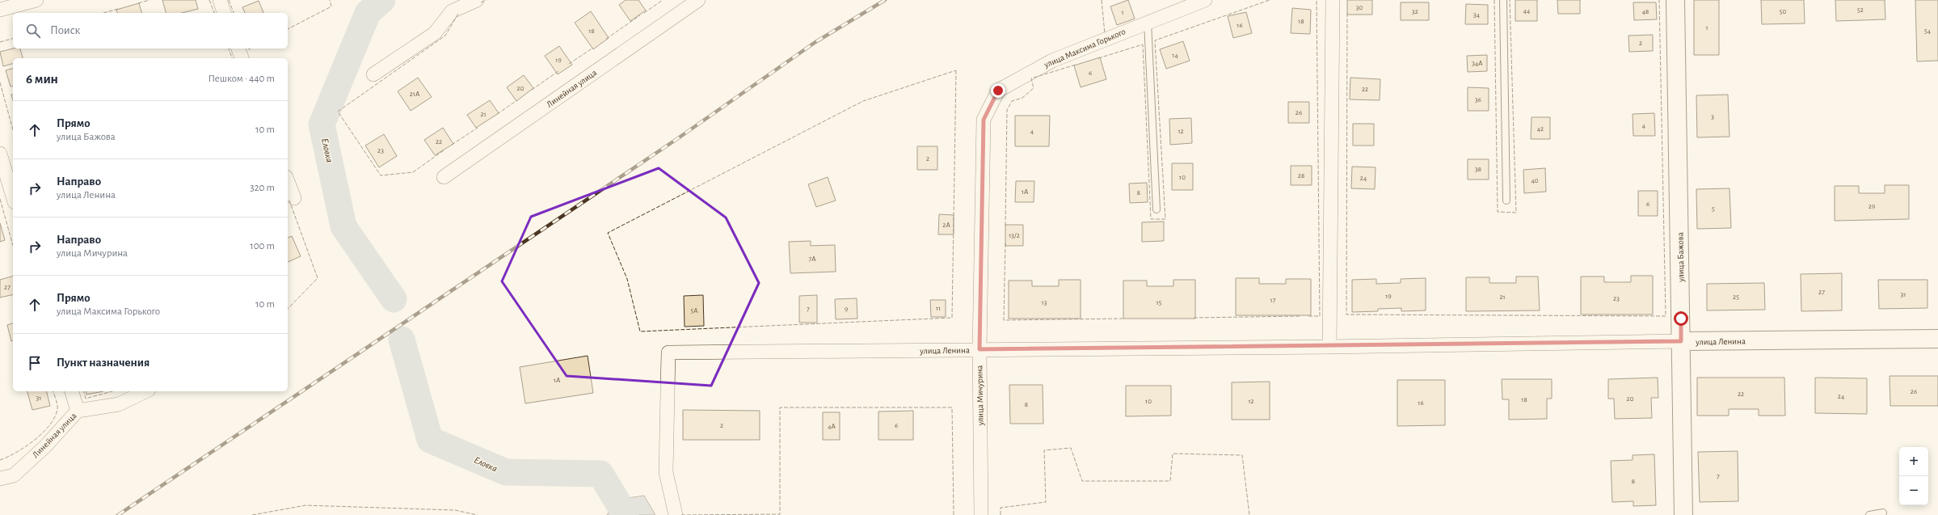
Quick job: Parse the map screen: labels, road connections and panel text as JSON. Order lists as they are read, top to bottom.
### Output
{
  "streets": {
    "street": [
      "улица Максима Горького",
      "Линейная улица",
      "улица Бажова",
      "улица Ленина",
      "улица Мичурина"
    ]
  },
  "crossings": [
    ["улица Максима Горького", "улица Мичурина"],
    ["улица Бажова", "улица Ленина"],
    ["улица Ленина", "улица Мичурина"]
  ],
  "water": ["Еловка"],
  "house_numbers": [
    "30",
    "52",
    "44",
    "32",
    "48",
    "50",
    "1",
    "34",
    "18",
    "16",
    "1",
    "18",
    "54",
    "2",
    "14",
    "19",
    "34А",
    "6",
    "20",
    "22",
    "21А",
    "36",
    "26",
    "21",
    "3",
    "4",
    "42",
    "4",
    "12",
    "22",
    "23",
    "2",
    "38",
    "28",
    "10",
    "24",
    "40",
    "1А",
    "8",
    "6",
    "29",
    "5",
    "2А",
    "13/2",
    "7А",
    "27",
    "27",
    "31",
    "19",
    "21",
    "25",
    "23",
    "17",
    "13",
    "15",
    "11",
    "7",
    "9",
    "5А",
    "1А",
    "26",
    "22",
    "24",
    "31",
    "20",
    "18",
    "10",
    "12",
    "16",
    "8",
    "2",
    "6",
    "4А",
    "7",
    "8"
  ],
  "page": {
    "search": "Поиск",
    "heading": ["6 мин", "Пешком · 440 m"],
    "list": [
      ["Прямо", "улица Бажова", "10 m"],
      ["Направо", "улица Ленина", "320 m"],
      ["Направо", "улица Мичурина", "100 m"],
      ["Прямо", "улица Максима Горького", "10 m"],
      "Пункт назначения"
    ],
    "map_buttons": ["+", "−"]
  }
}
